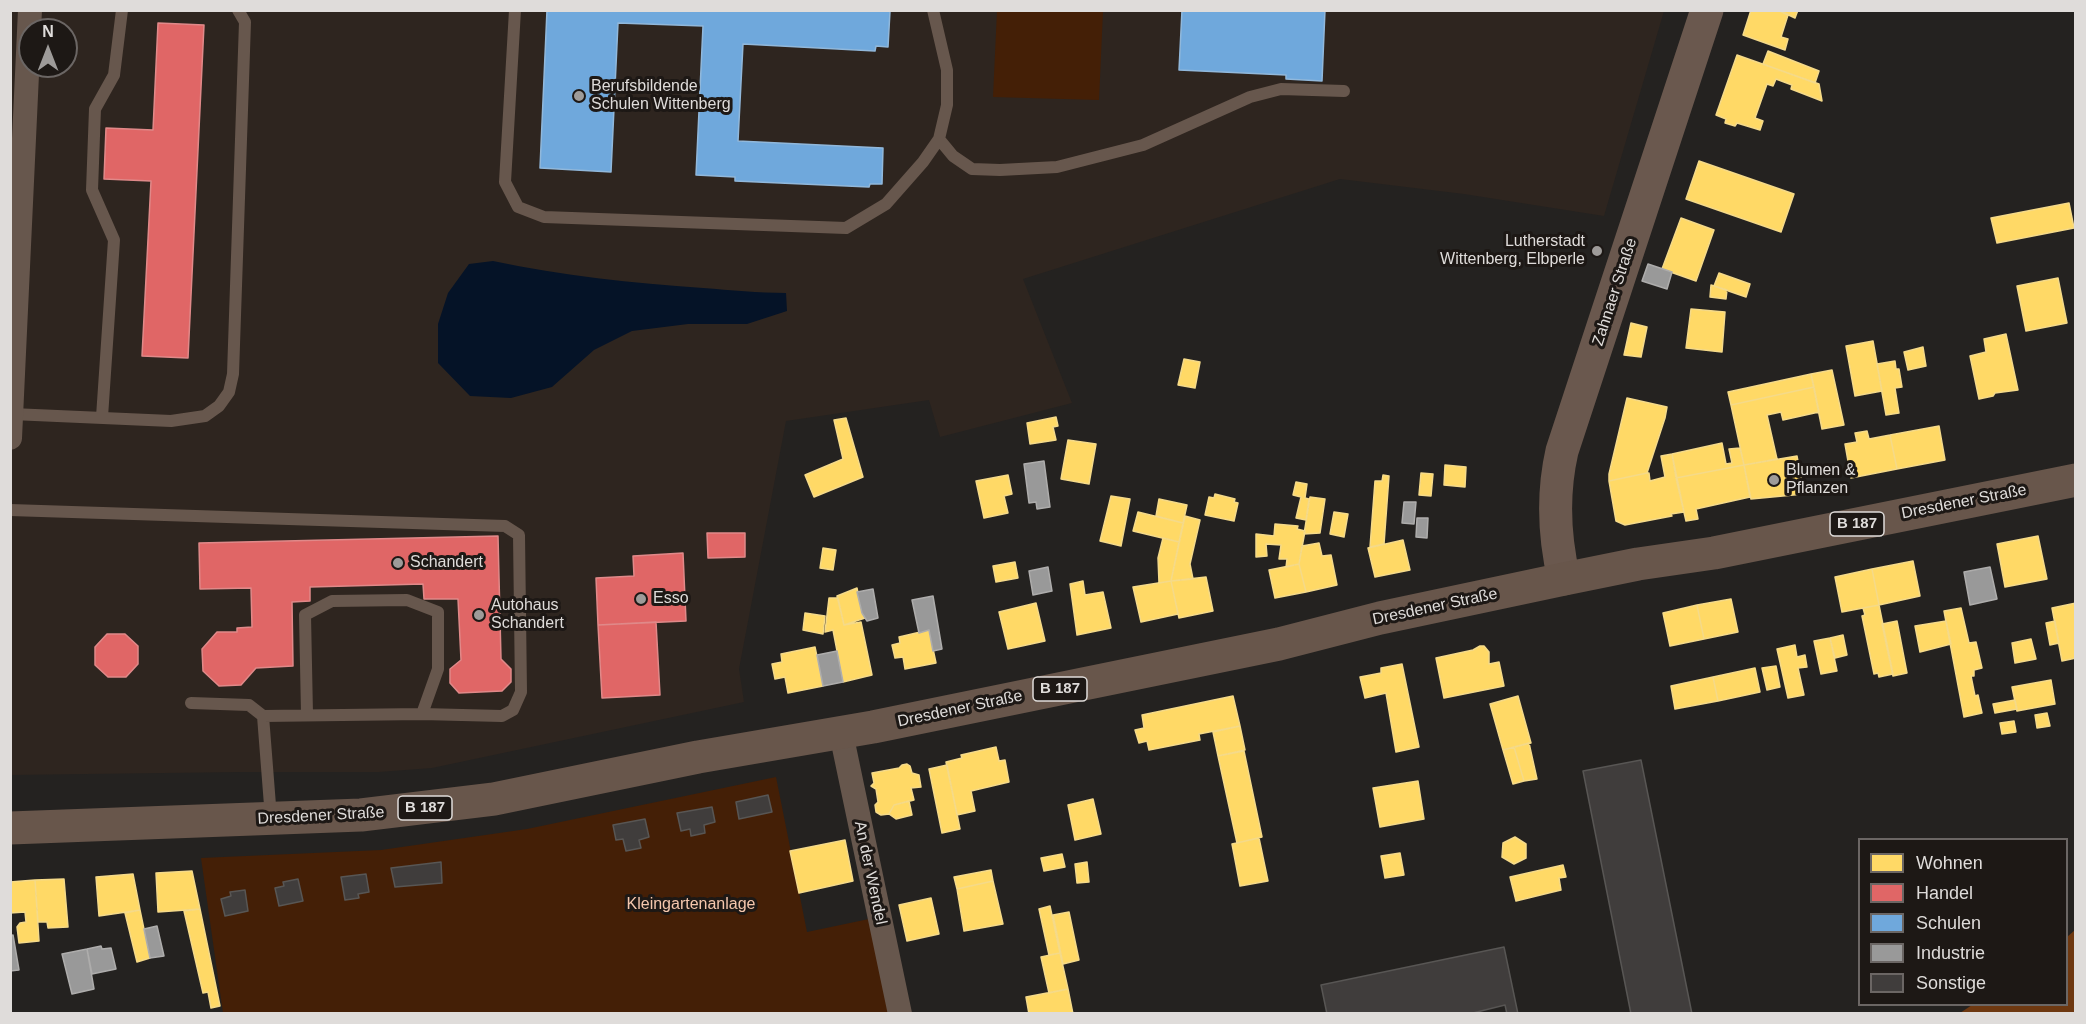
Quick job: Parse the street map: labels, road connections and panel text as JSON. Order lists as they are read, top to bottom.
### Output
{
  "streets": {
    "main road": ["Zahnaer Straße", "Dresdener Straße", "B 187"],
    "street": ["An der Wendel"]
  },
  "crossings": [
    ["Zahnaer Straße", "Dresdener Straße"],
    ["Dresdener Straße", "An der Wendel"]
  ],
  "parks": ["Kleingartenanlage"],
  "places": [
    "Berufsbildende Schulen Wittenberg",
    "Lutherstadt Wittenberg, Elbperle",
    "Blumen & Pflanzen",
    "Schandert",
    "Esso",
    "Autohaus Schandert"
  ],
  "legend": [
    "Wohnen",
    "Handel",
    "Schulen",
    "Industrie",
    "Sonstige"
  ],
  "north": "top"
}
